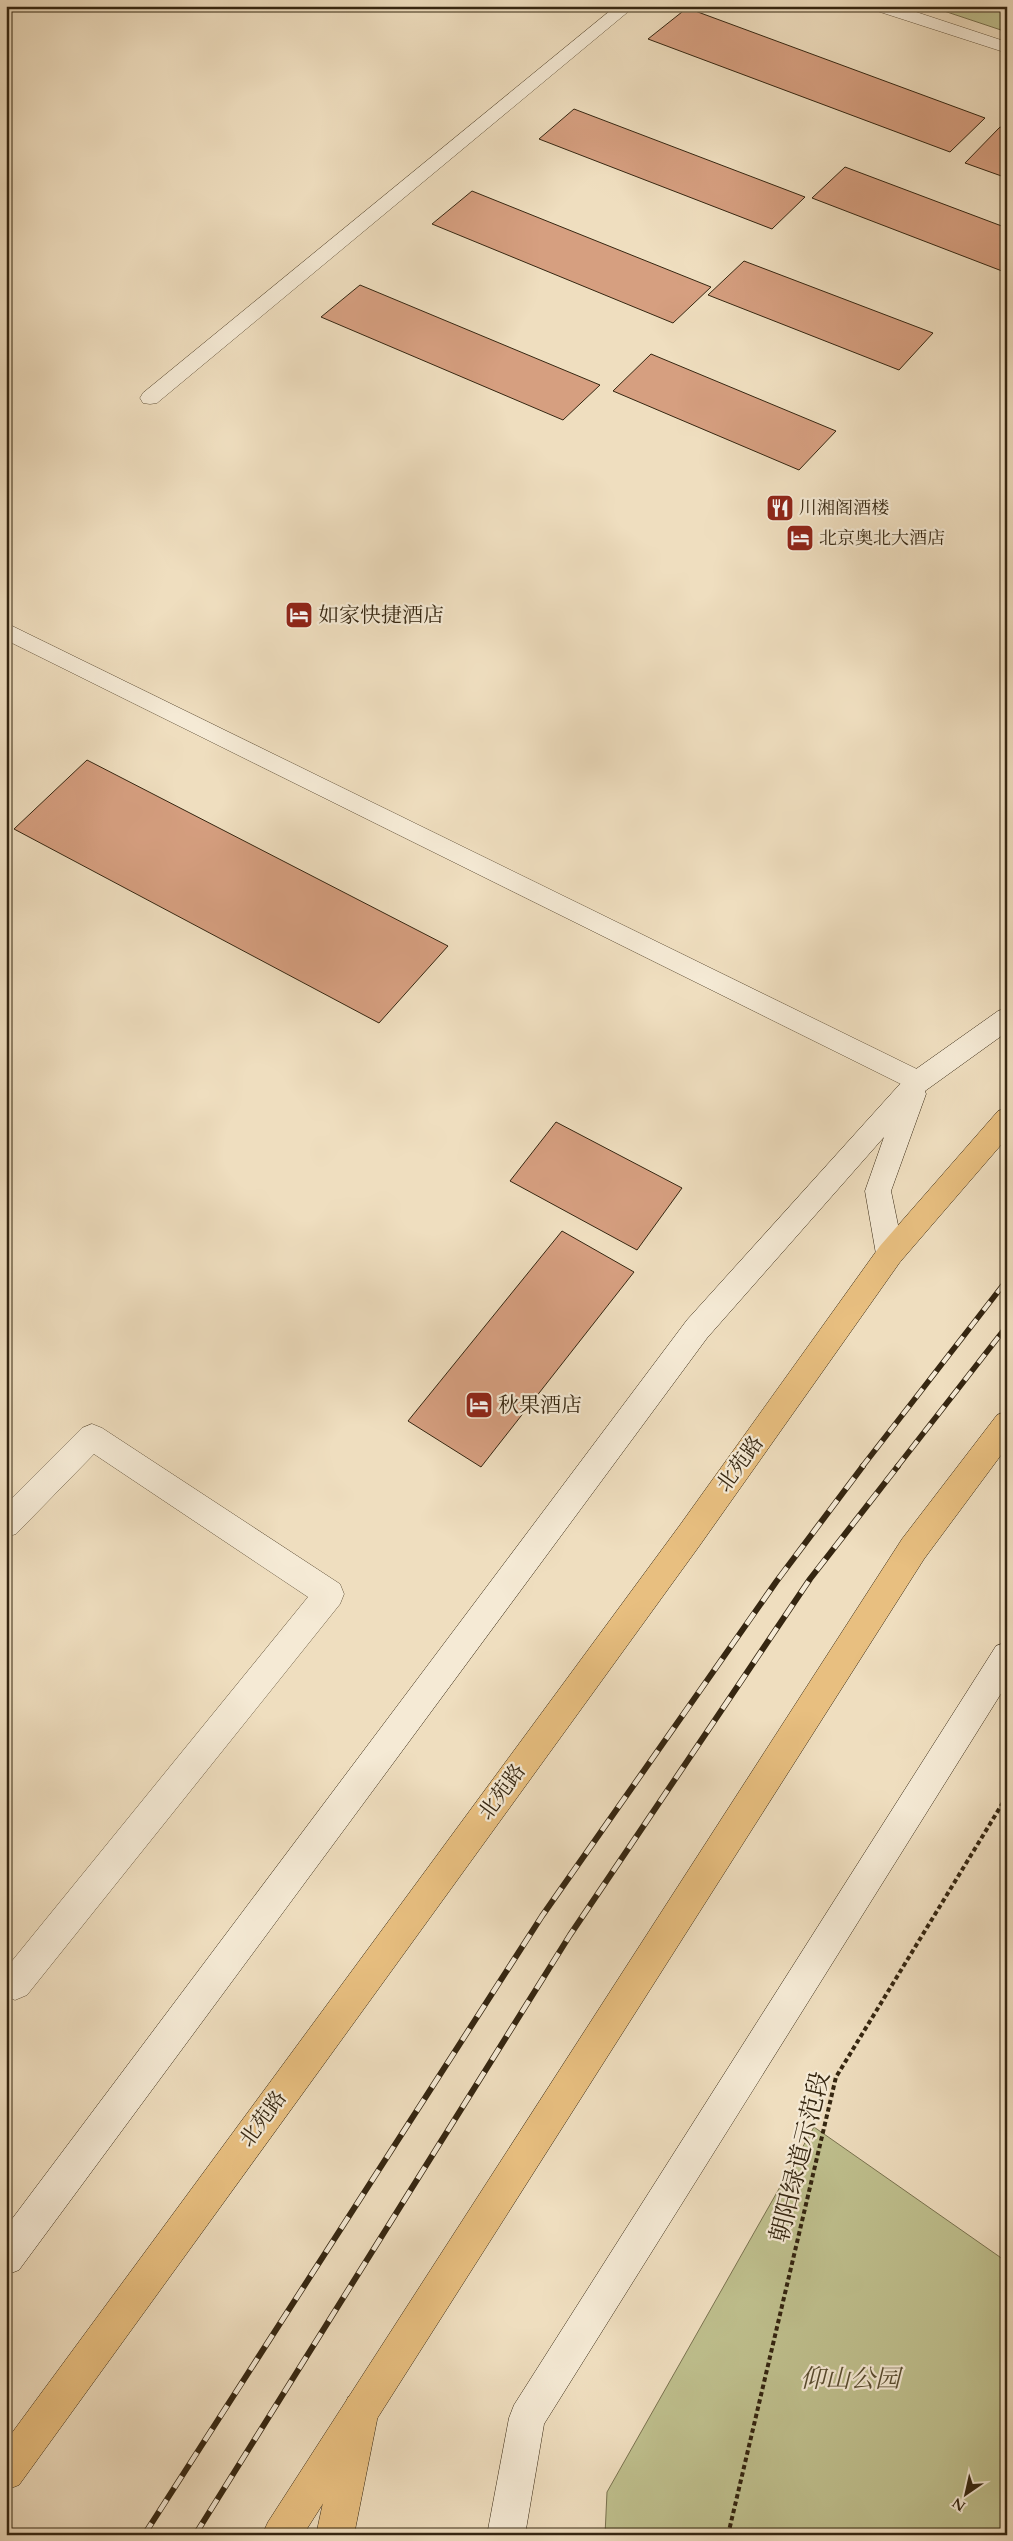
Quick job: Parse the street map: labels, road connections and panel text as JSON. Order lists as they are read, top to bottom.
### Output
{
  "streets": {
    "main road": ["北苑路"],
    "path": ["朝阳绿道示范段"]
  },
  "parks": ["仰山公园"],
  "places": {
    "restaurant": ["川湘阁酒楼"],
    "hotel": ["北京奥北大酒店", "如家快捷酒店", "秋果酒店"]
  },
  "north": "bottom left"
}
